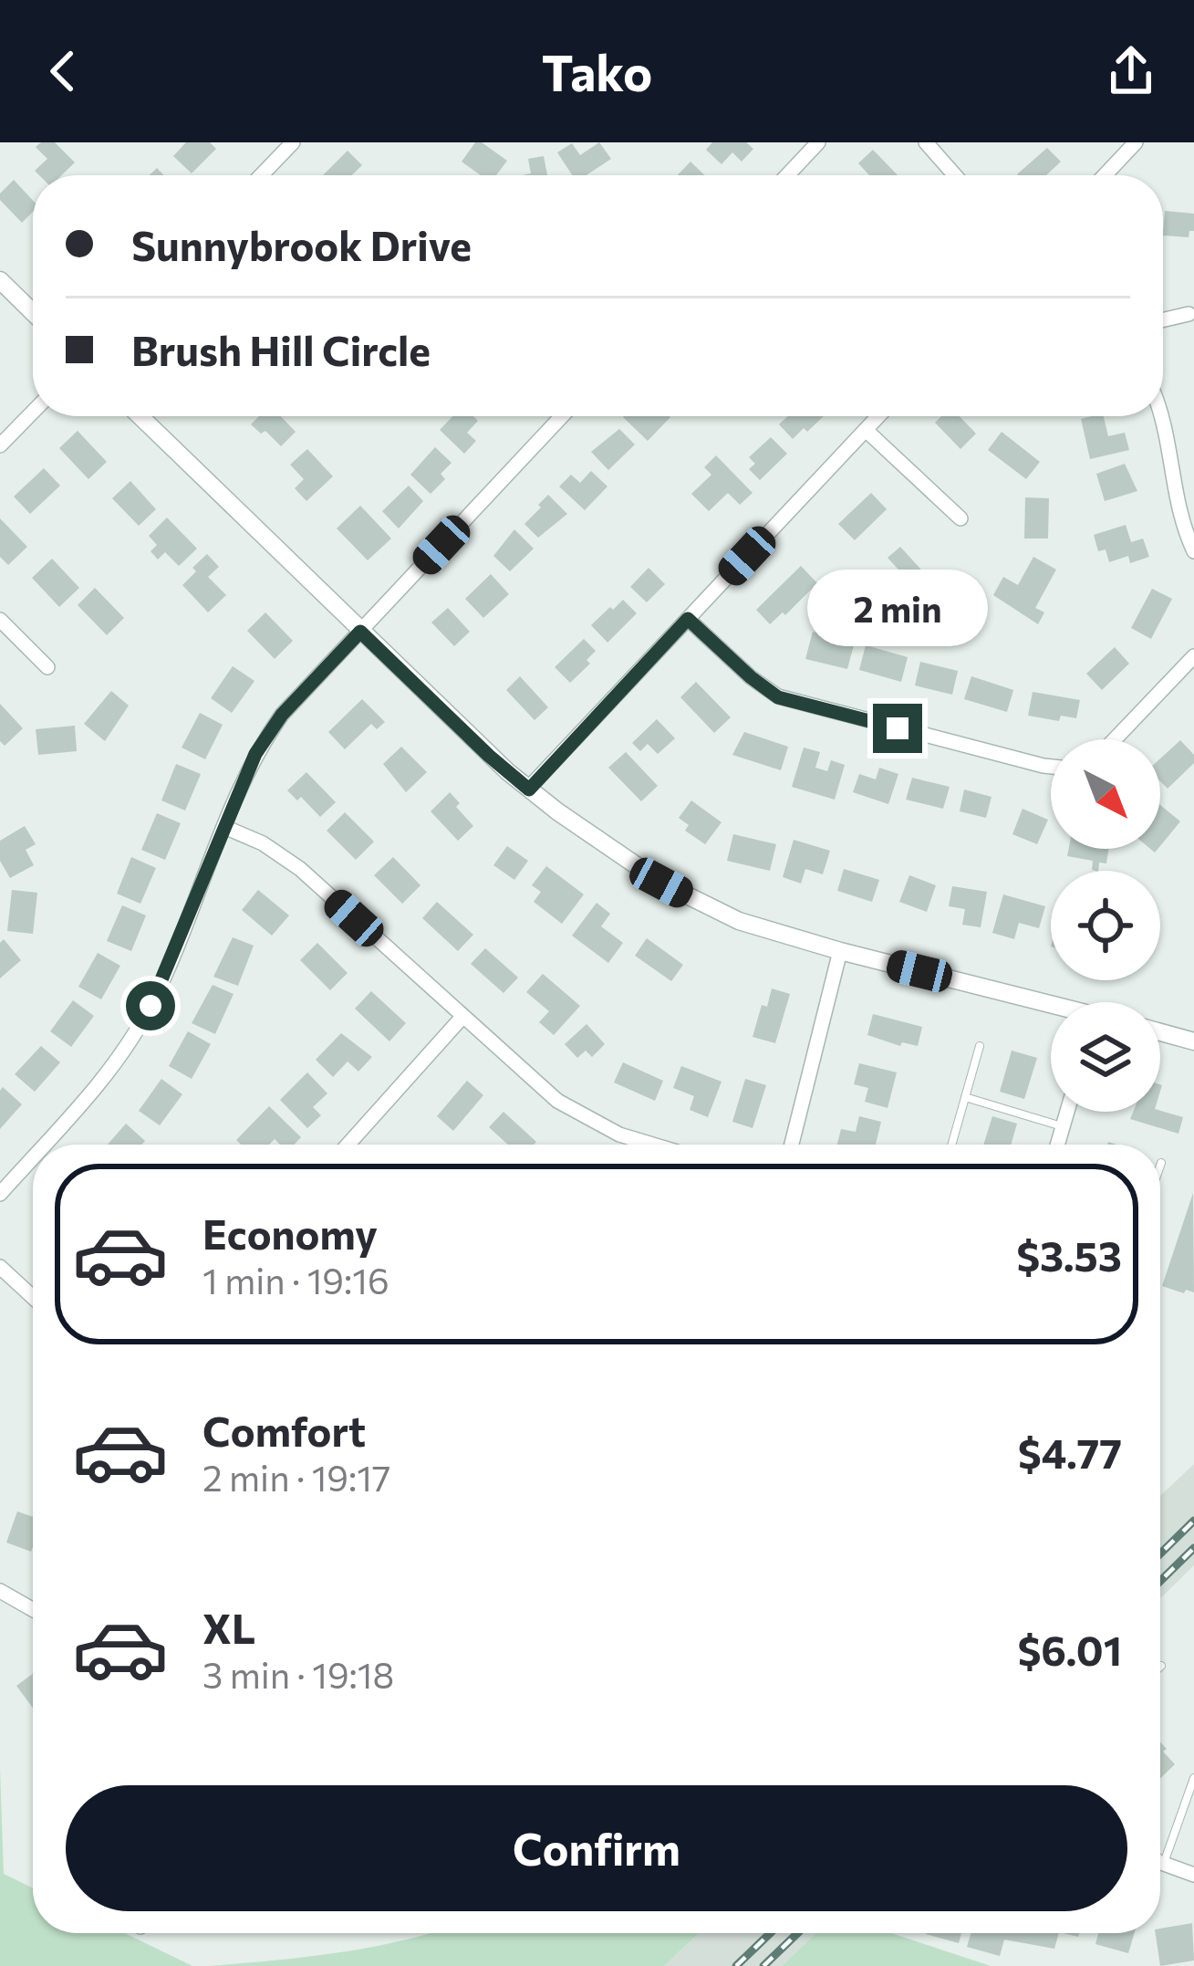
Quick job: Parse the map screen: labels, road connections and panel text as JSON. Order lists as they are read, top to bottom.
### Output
{
  "north": "bottom right",
  "page": {
    "header": "Tako",
    "banner": ["Sunnybrook Drive", "Brush Hill Circle"],
    "bubble": "2 min",
    "list": [
      {
        "name": "Economy",
        "note": "1 min · 19:16",
        "value": "$3.53"
      },
      {
        "name": "Comfort",
        "note": "2 min · 19:17",
        "value": "$4.77"
      },
      {
        "name": "XL",
        "note": "3 min · 19:18",
        "value": "$6.01"
      }
    ],
    "buttons": "Confirm"
  }
}
